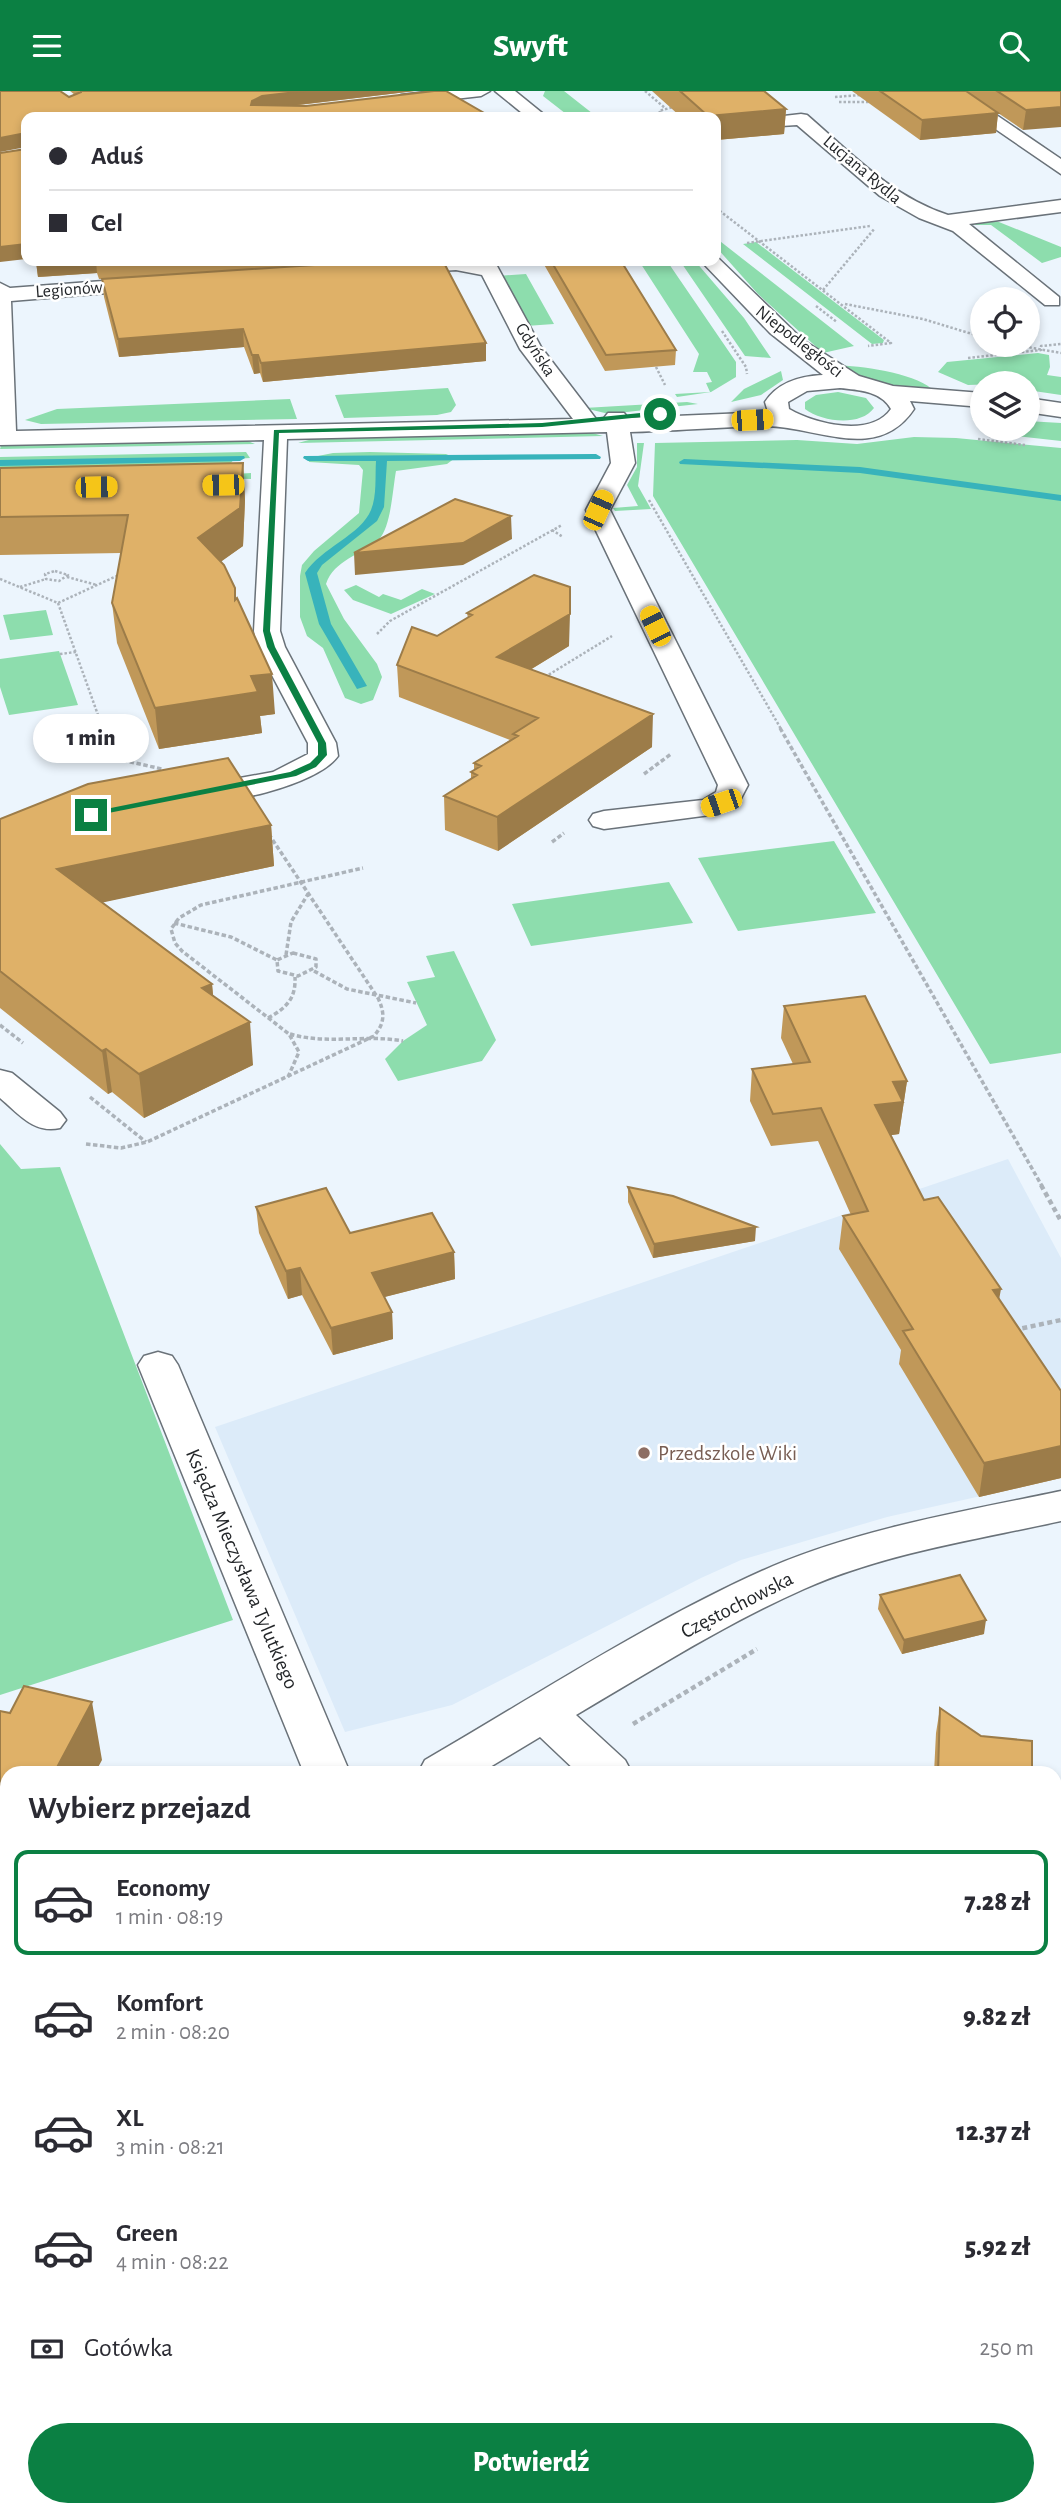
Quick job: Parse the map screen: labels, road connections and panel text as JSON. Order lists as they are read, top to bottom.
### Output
{
  "streets": {
    "street": [
      "Lucjana Rydla",
      "Legionów",
      "Niepodległości",
      "Gdyńska",
      "Księdza Mieczysława Tylutkiego",
      "Częstochowska"
    ]
  },
  "crossings": [
    ["Legionów", "Niepodległości"],
    ["Legionów", "Gdyńska"]
  ],
  "places": ["Przedszkole Wiki"],
  "page": {
    "header": "Swyft",
    "banner": ["Aduś", "Cel"],
    "bubble": "1 min",
    "heading": "Wybierz przejazd",
    "list": [
      {
        "name": "Economy",
        "note": "1 min · 08:19",
        "value": "7.28 zł"
      },
      {
        "name": "Komfort",
        "note": "2 min · 08:20",
        "value": "9.82 zł"
      },
      {
        "name": "XL",
        "note": "3 min · 08:21",
        "value": "12.37 zł"
      },
      {
        "name": "Green",
        "note": "4 min · 08:22",
        "value": "5.92 zł"
      }
    ],
    "pay": ["Gotówka", "250 m"],
    "buttons": "Potwierdź"
  }
}
